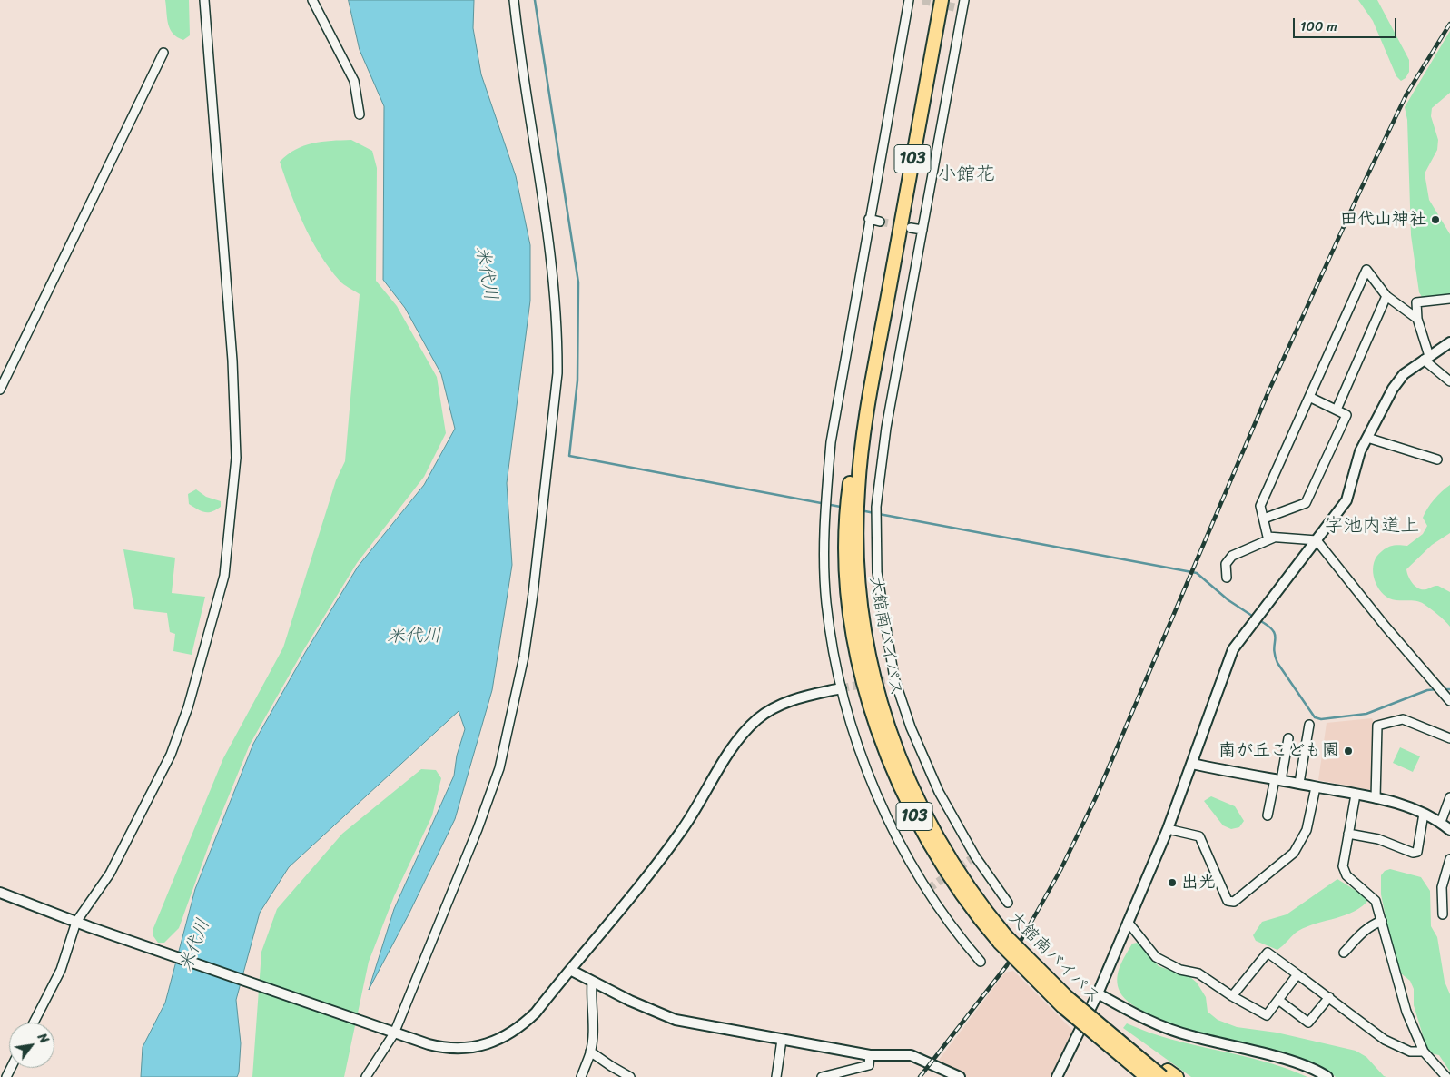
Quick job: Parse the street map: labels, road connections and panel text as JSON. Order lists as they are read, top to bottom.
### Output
{
  "streets": {
    "highway": ["103", "大館南バイパス"]
  },
  "districts": ["小館花", "字池内道上"],
  "water": ["米代川"],
  "places": ["田代山神社", "南が丘こども園", "出光"],
  "scale_bar": "100 m",
  "north": "top right"
}
